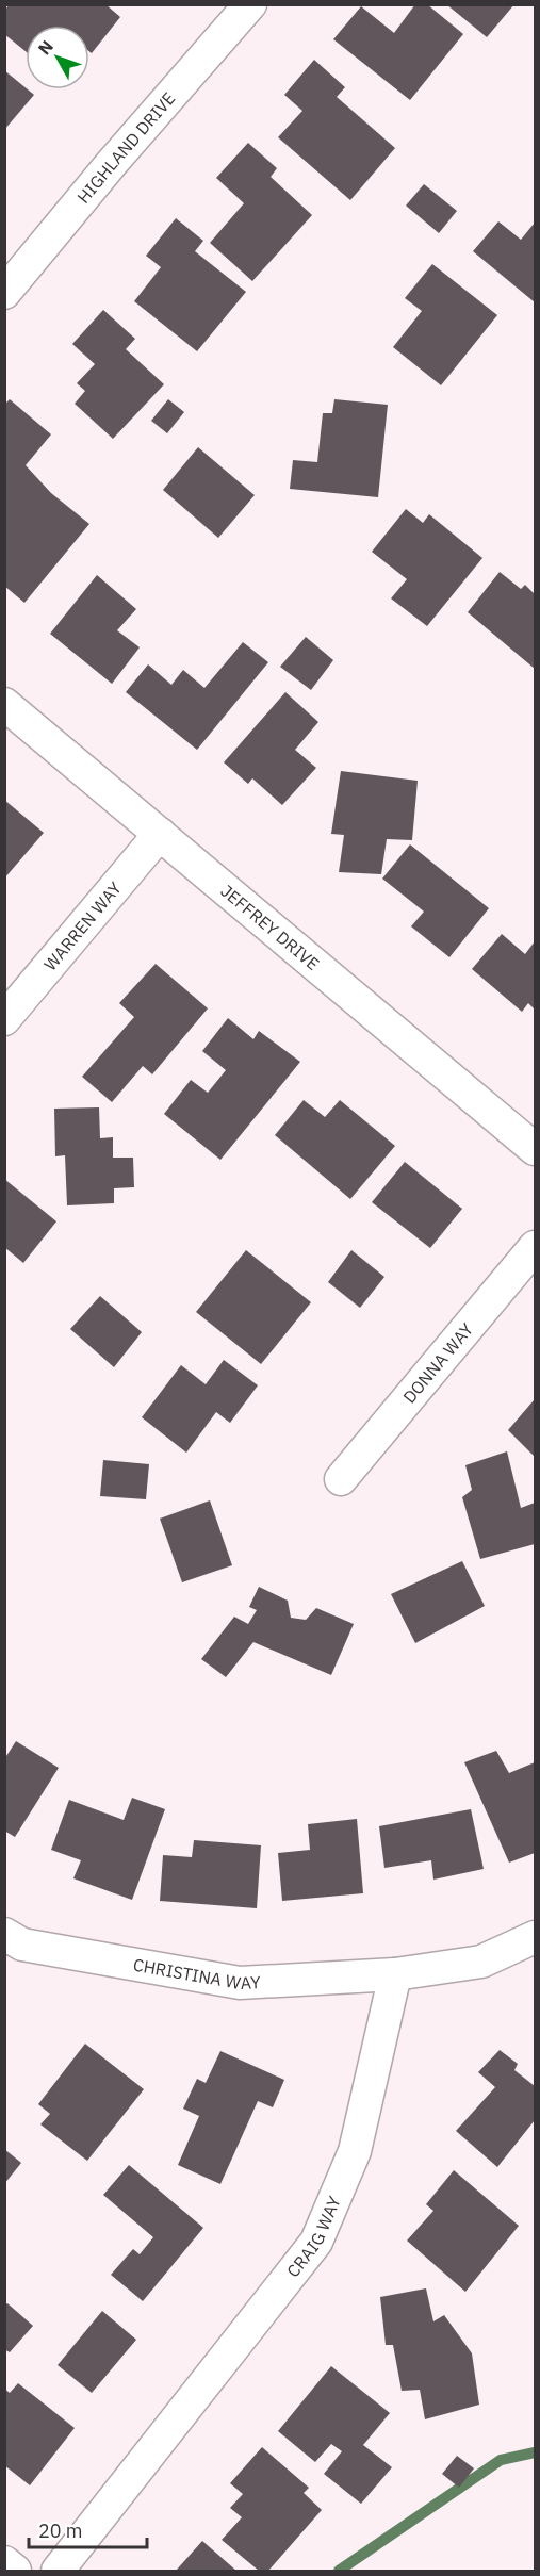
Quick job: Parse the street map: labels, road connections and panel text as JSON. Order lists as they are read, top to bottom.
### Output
{
  "streets": {
    "street": [
      "HIGHLAND DRIVE",
      "WARREN WAY",
      "JEFFREY DRIVE",
      "DONNA WAY",
      "CHRISTINA WAY",
      "CRAIG WAY"
    ]
  },
  "crossings": [
    ["WARREN WAY", "JEFFREY DRIVE"],
    ["CHRISTINA WAY", "CRAIG WAY"]
  ],
  "scale_bar": "20 m",
  "north": "top left"
}
